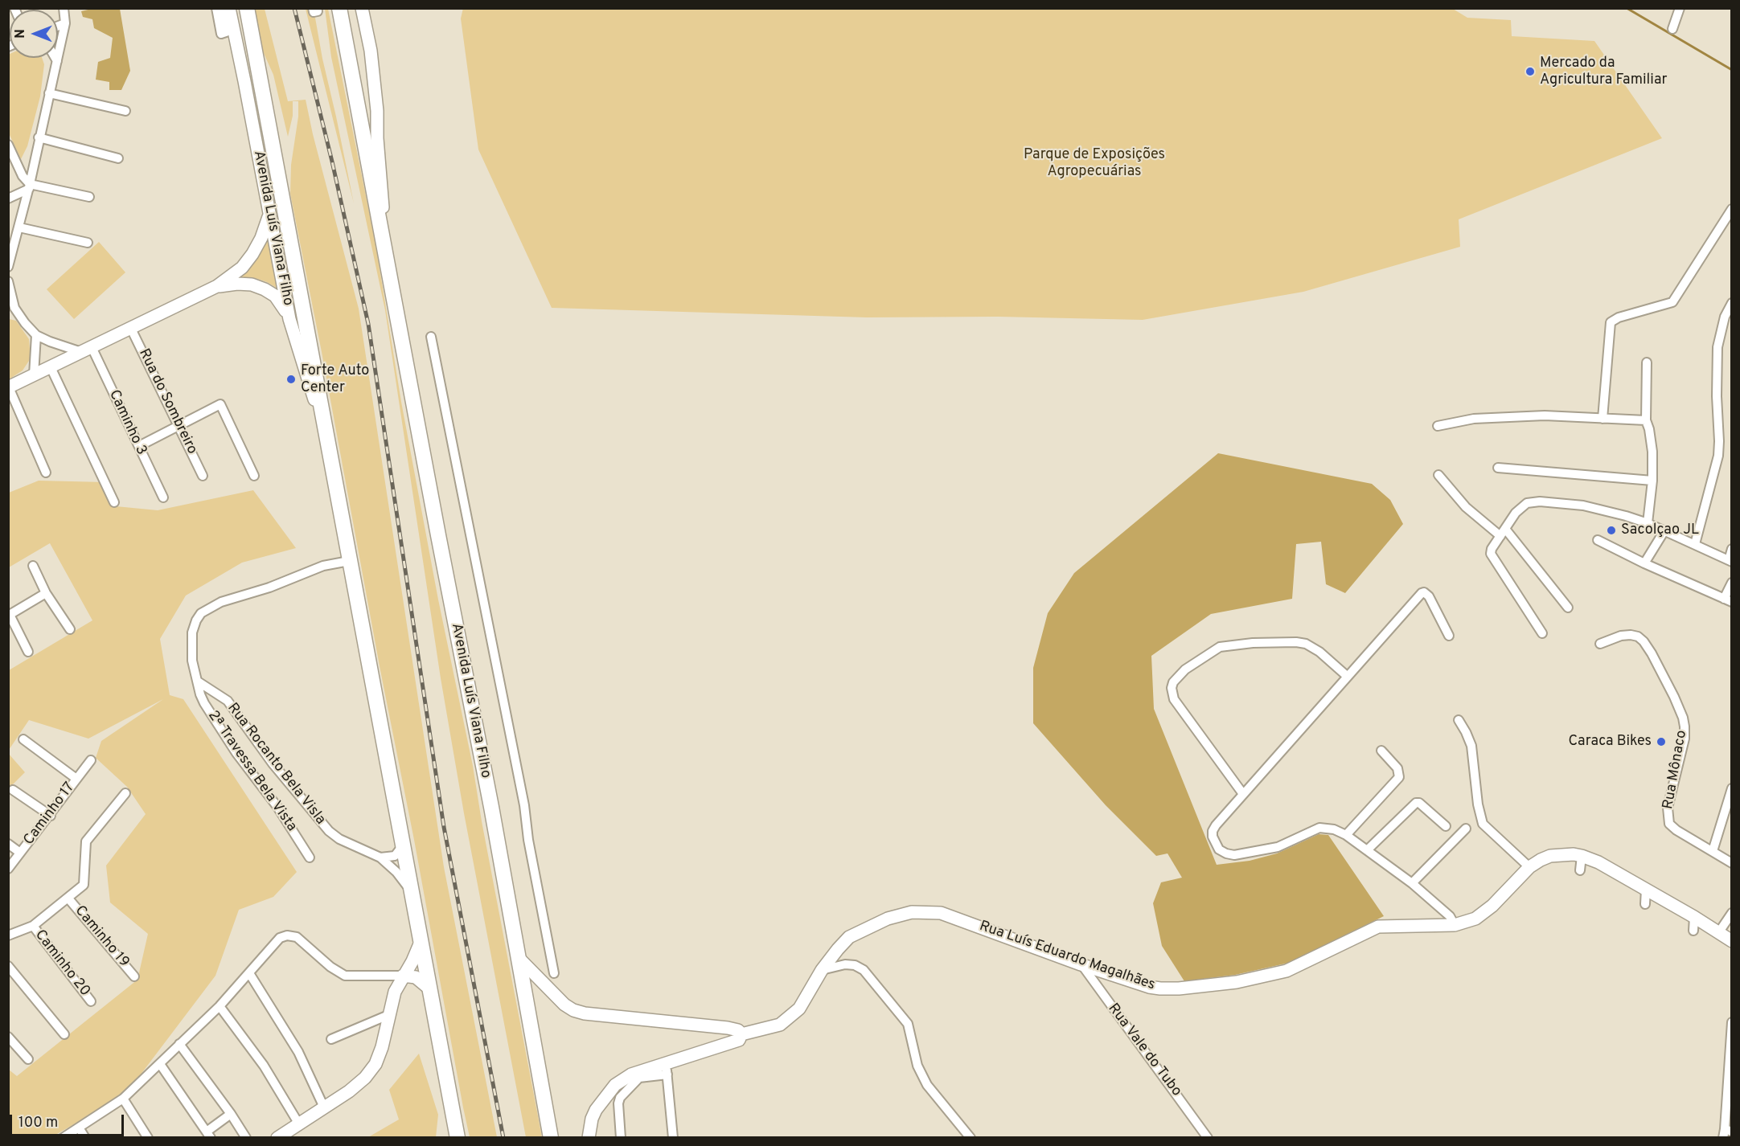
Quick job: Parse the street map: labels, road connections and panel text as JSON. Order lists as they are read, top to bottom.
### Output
{
  "streets": {
    "highway": ["Avenida Luís Viana Filho"],
    "main road": ["Rua Luís Eduardo Magalhães"],
    "street": [
      "Rua do Sombreiro",
      "Caminho 3",
      "Rua Rocanto Bela Visla",
      "Rua Mônaco",
      "2ª Travessa Bela Vista",
      "Caminho 17",
      "Caminho 19",
      "Caminho 20",
      "Rua Vale do Tubo"
    ]
  },
  "crossings": [
    ["Avenida Luís Viana Filho", "Rua Rocanto Bela Visla"],
    ["Avenida Luís Viana Filho", "2ª Travessa Bela Vista"],
    ["Rua Rocanto Bela Visla", "2ª Travessa Bela Vista"],
    ["Rua Luís Eduardo Magalhães", "Rua Vale do Tubo"]
  ],
  "parks": ["Parque de Exposições Agropecuárias"],
  "places": [
    "Mercado da Agricultura Familiar",
    "Forte Auto Center",
    "Sacolçao JL",
    "Caraca Bikes"
  ],
  "scale_bar": "100 m",
  "north": "left"
}
